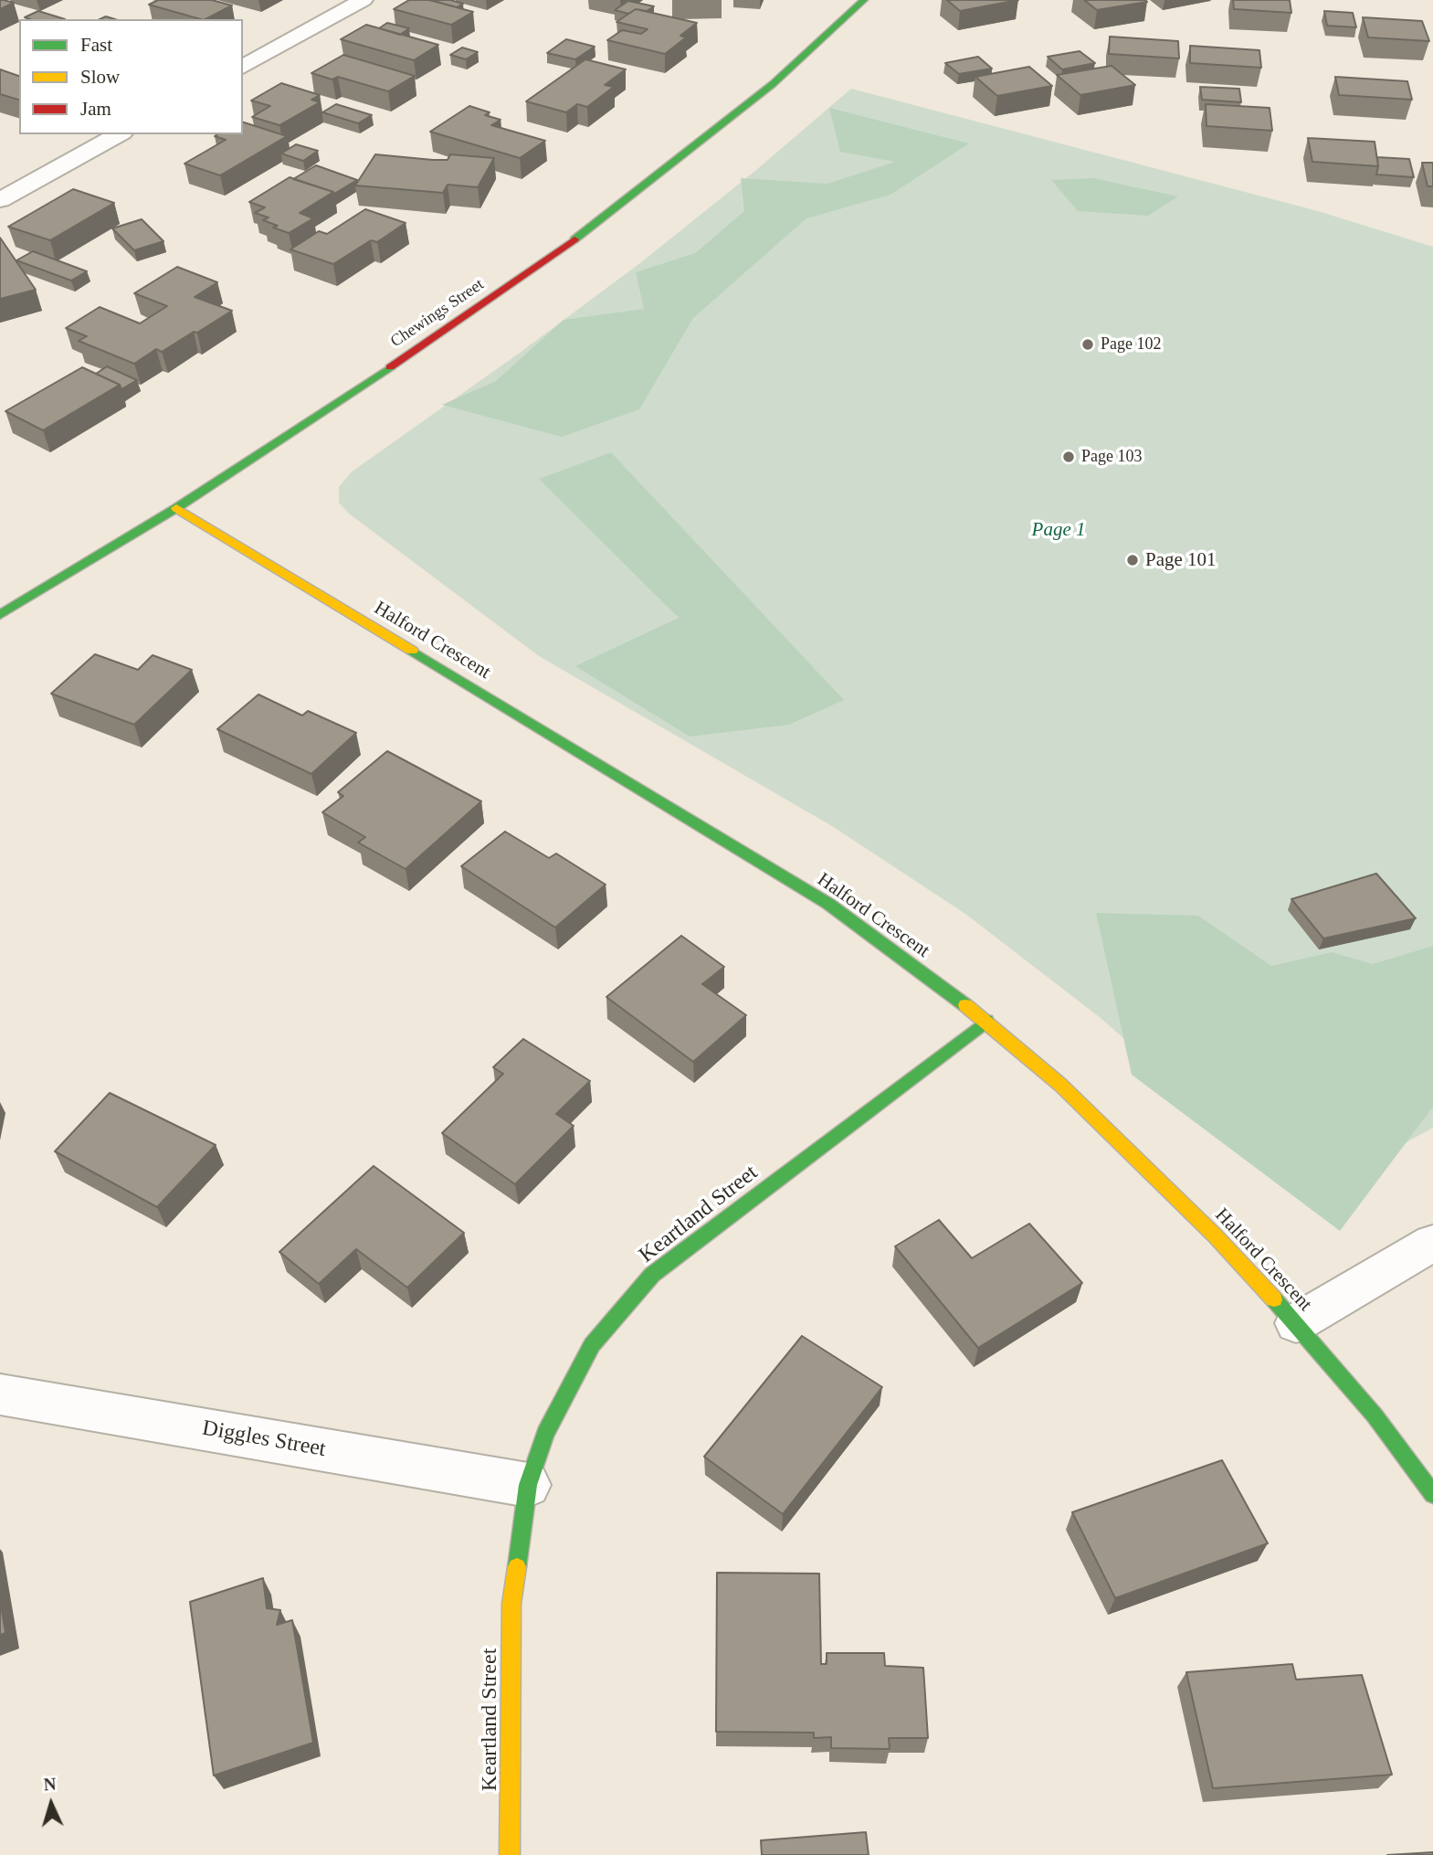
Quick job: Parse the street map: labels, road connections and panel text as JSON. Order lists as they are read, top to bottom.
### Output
{
  "streets": {
    "street": [
      "Chewings Street",
      "Halford Crescent",
      "Keartland Street",
      "Diggles Street"
    ]
  },
  "crossings": [
    ["Chewings Street", "Halford Crescent"],
    ["Halford Crescent", "Keartland Street"],
    ["Keartland Street", "Diggles Street"]
  ],
  "parks": ["Page 1"],
  "places": ["Page 102", "Page 103", "Page 101"],
  "legend": ["Fast", "Slow", "Jam"],
  "north": "top"
}
